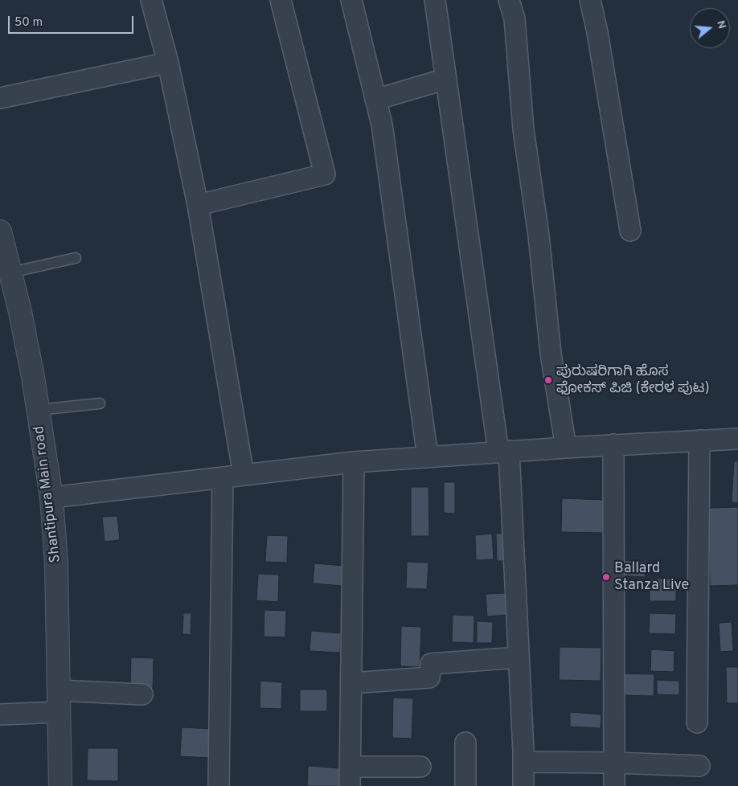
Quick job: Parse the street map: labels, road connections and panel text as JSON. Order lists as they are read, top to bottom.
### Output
{
  "streets": {
    "street": ["Shantipura Main road"]
  },
  "places": ["ಪುರುಷರಿಗಾಗಿ ಹೊಸ ಫೋಕಸ್ ಪಿಜಿ (ಕೇರಳ ಪುಟ)", "Ballard Stanza Live"],
  "scale_bar": "50 m",
  "north": "right"
}
